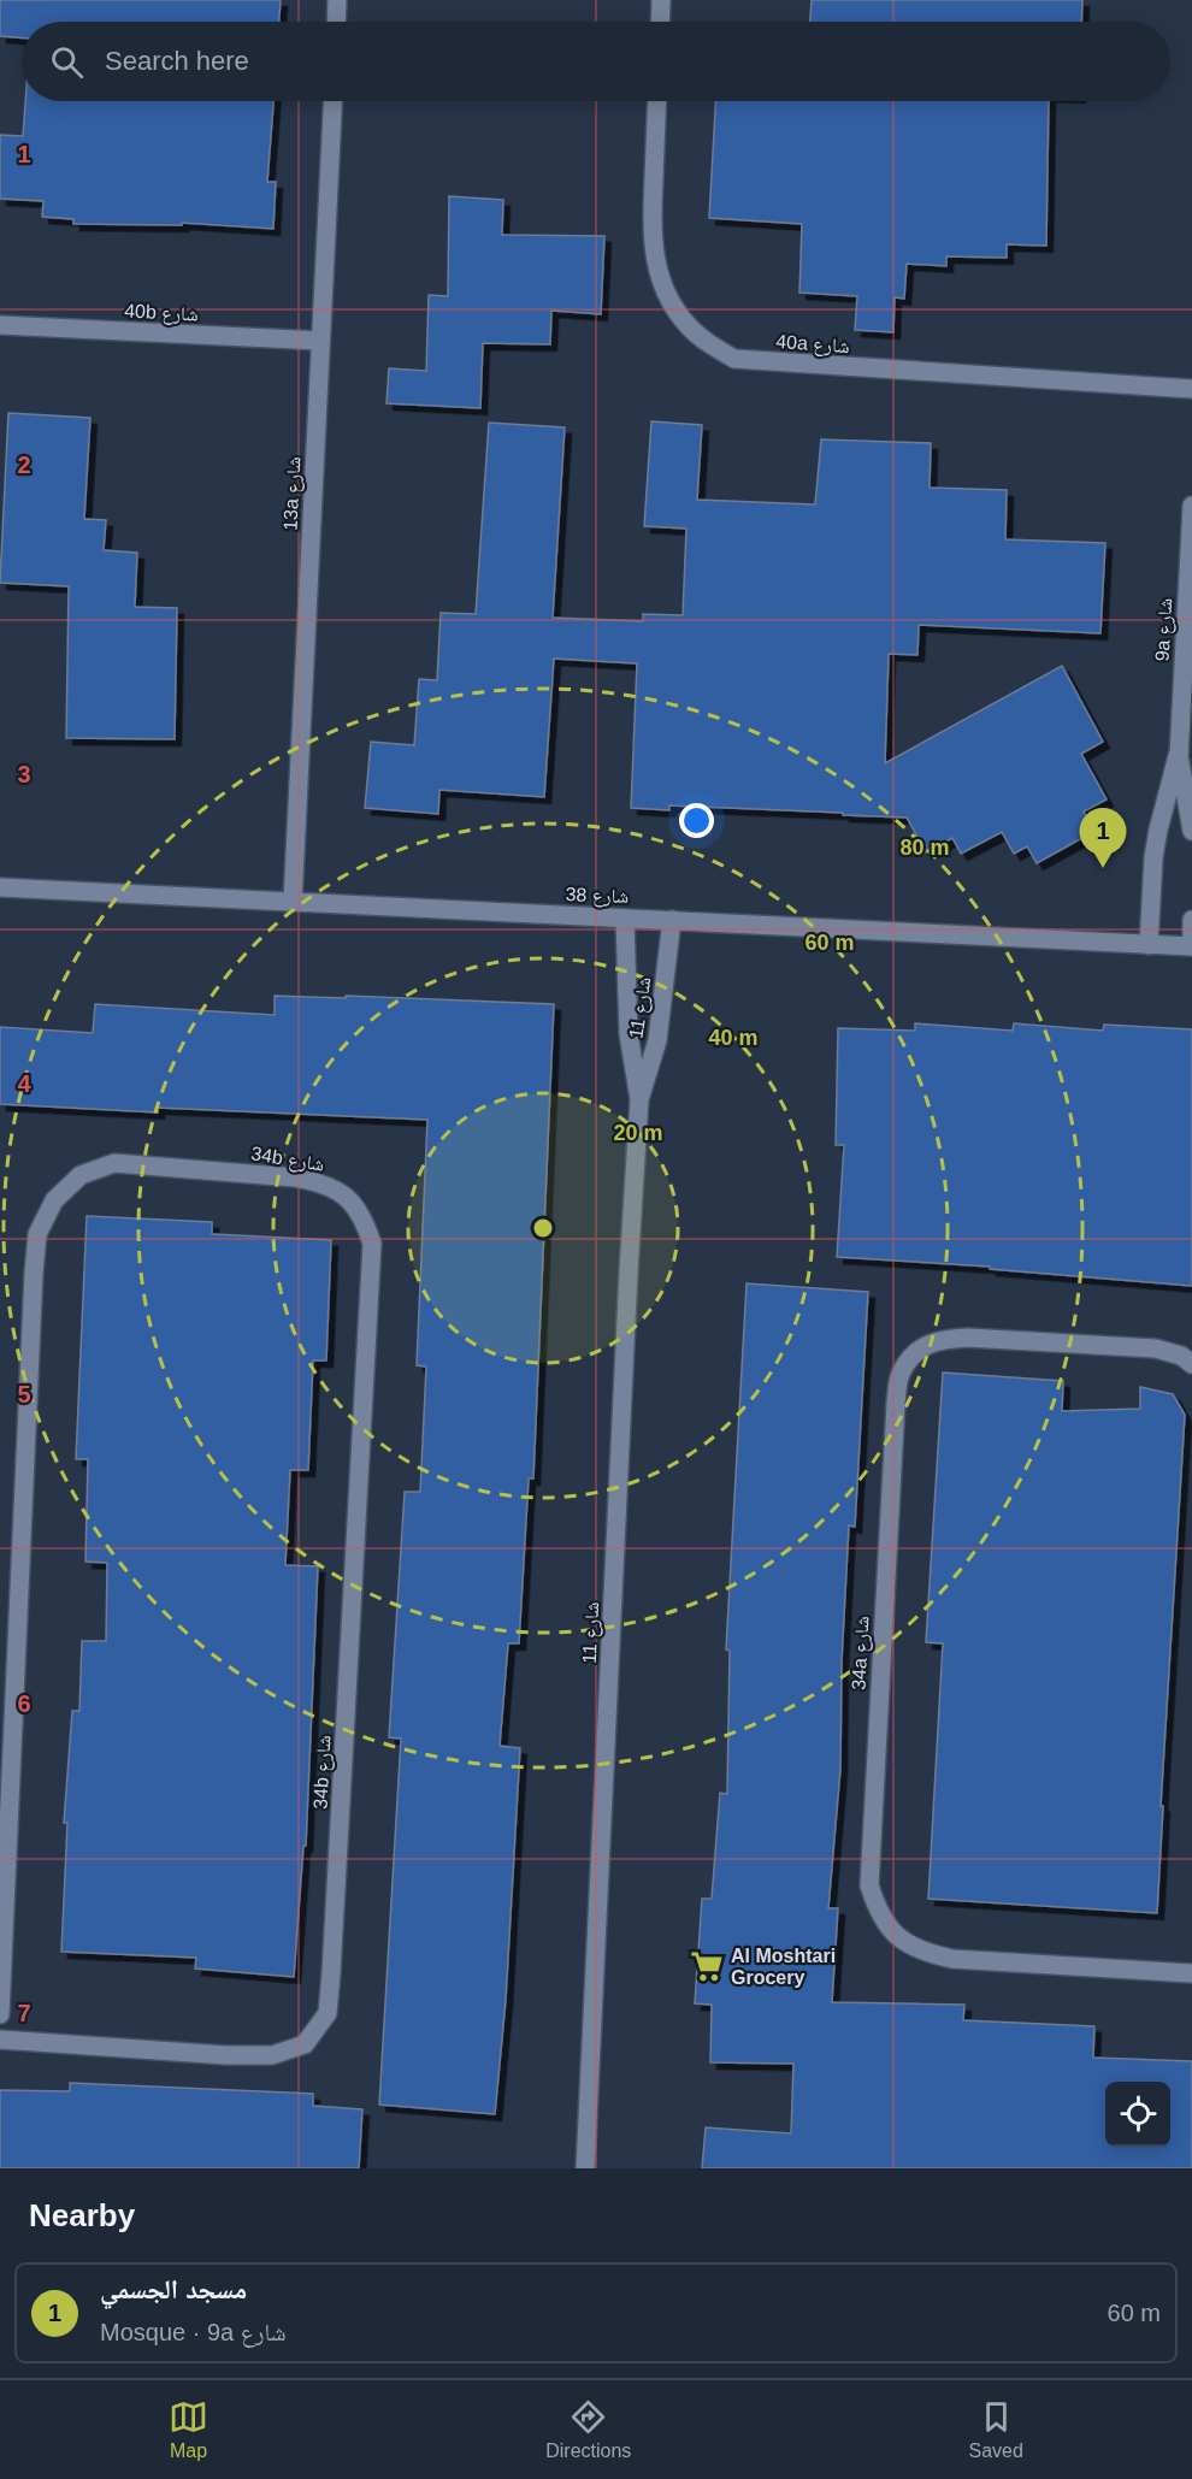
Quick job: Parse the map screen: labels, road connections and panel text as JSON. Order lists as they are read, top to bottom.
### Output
{
  "streets": {
    "street": [
      "40b شارع",
      "40a شارع",
      "13a شارع",
      "9a شارع",
      "شارع 38",
      "شارع 11",
      "34b شارع",
      "34a شارع"
    ]
  },
  "crossings": [
    ["40b شارع", "13a شارع"],
    ["13a شارع", "شارع 38"],
    ["9a شارع", "شارع 38"],
    ["شارع 38", "شارع 11"]
  ],
  "places": {
    "supermarket": ["Al Moshtari Grocery"]
  },
  "page": {
    "search": "Search here",
    "pins": "1",
    "heading": "Nearby",
    "list": [
      {
        "mark": "1",
        "name": "مسجد الجسمي",
        "note": "Mosque · 9a شارع",
        "value": "60 m"
      }
    ],
    "nav": ["Map", "Directions", "Saved"]
  },
  "grid": {
    "rows": [
      "1",
      "2",
      "3",
      "4",
      "5",
      "6",
      "7"
    ]
  },
  "rings": [
    "80 m",
    "60 m",
    "40 m",
    "20 m"
  ]
}
